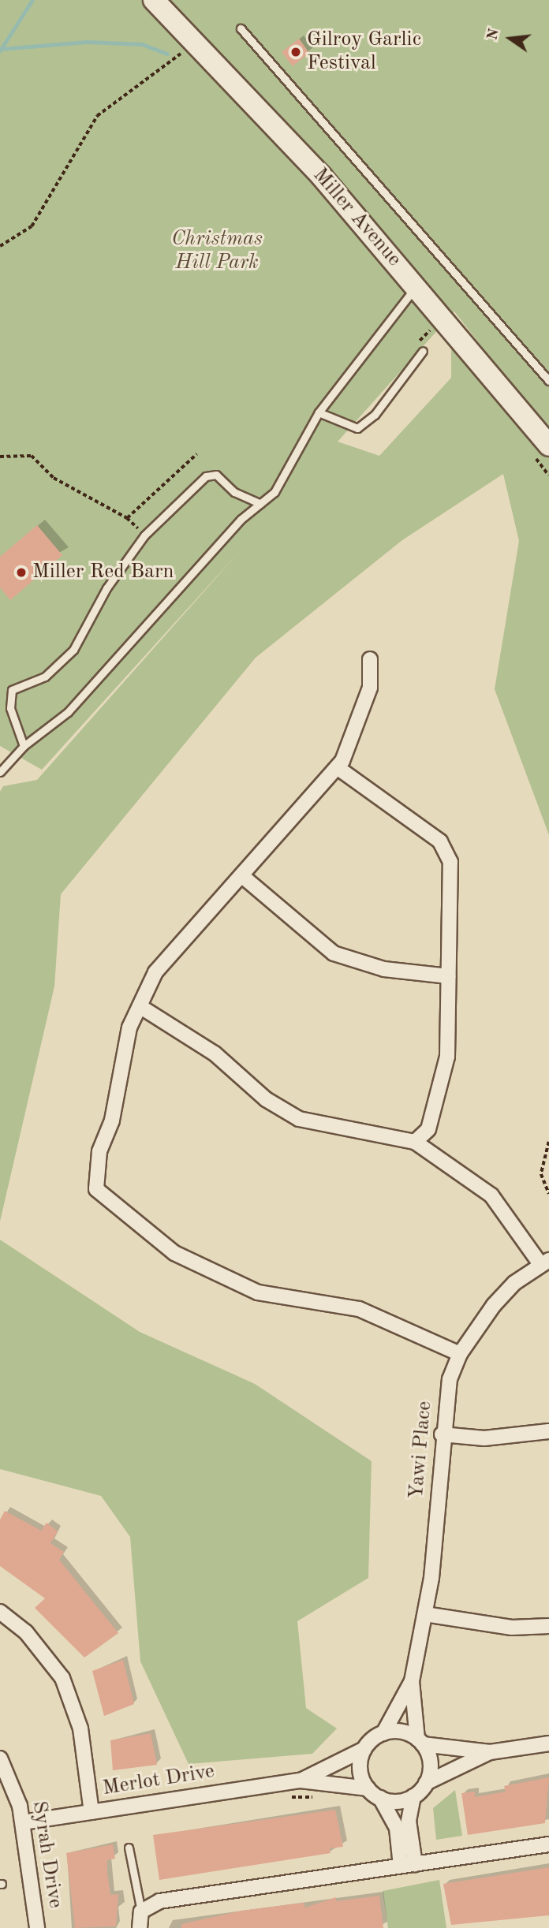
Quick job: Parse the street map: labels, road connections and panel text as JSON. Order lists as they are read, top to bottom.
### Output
{
  "streets": {
    "street": [
      "Miller Avenue",
      "Yawi Place",
      "Merlot Drive",
      "Syrah Drive"
    ]
  },
  "crossings": [
    ["Merlot Drive", "Syrah Drive"]
  ],
  "parks": ["Christmas Hill Park"],
  "places": ["Gilroy Garlic Festival", "Miller Red Barn"],
  "north": "left"
}
